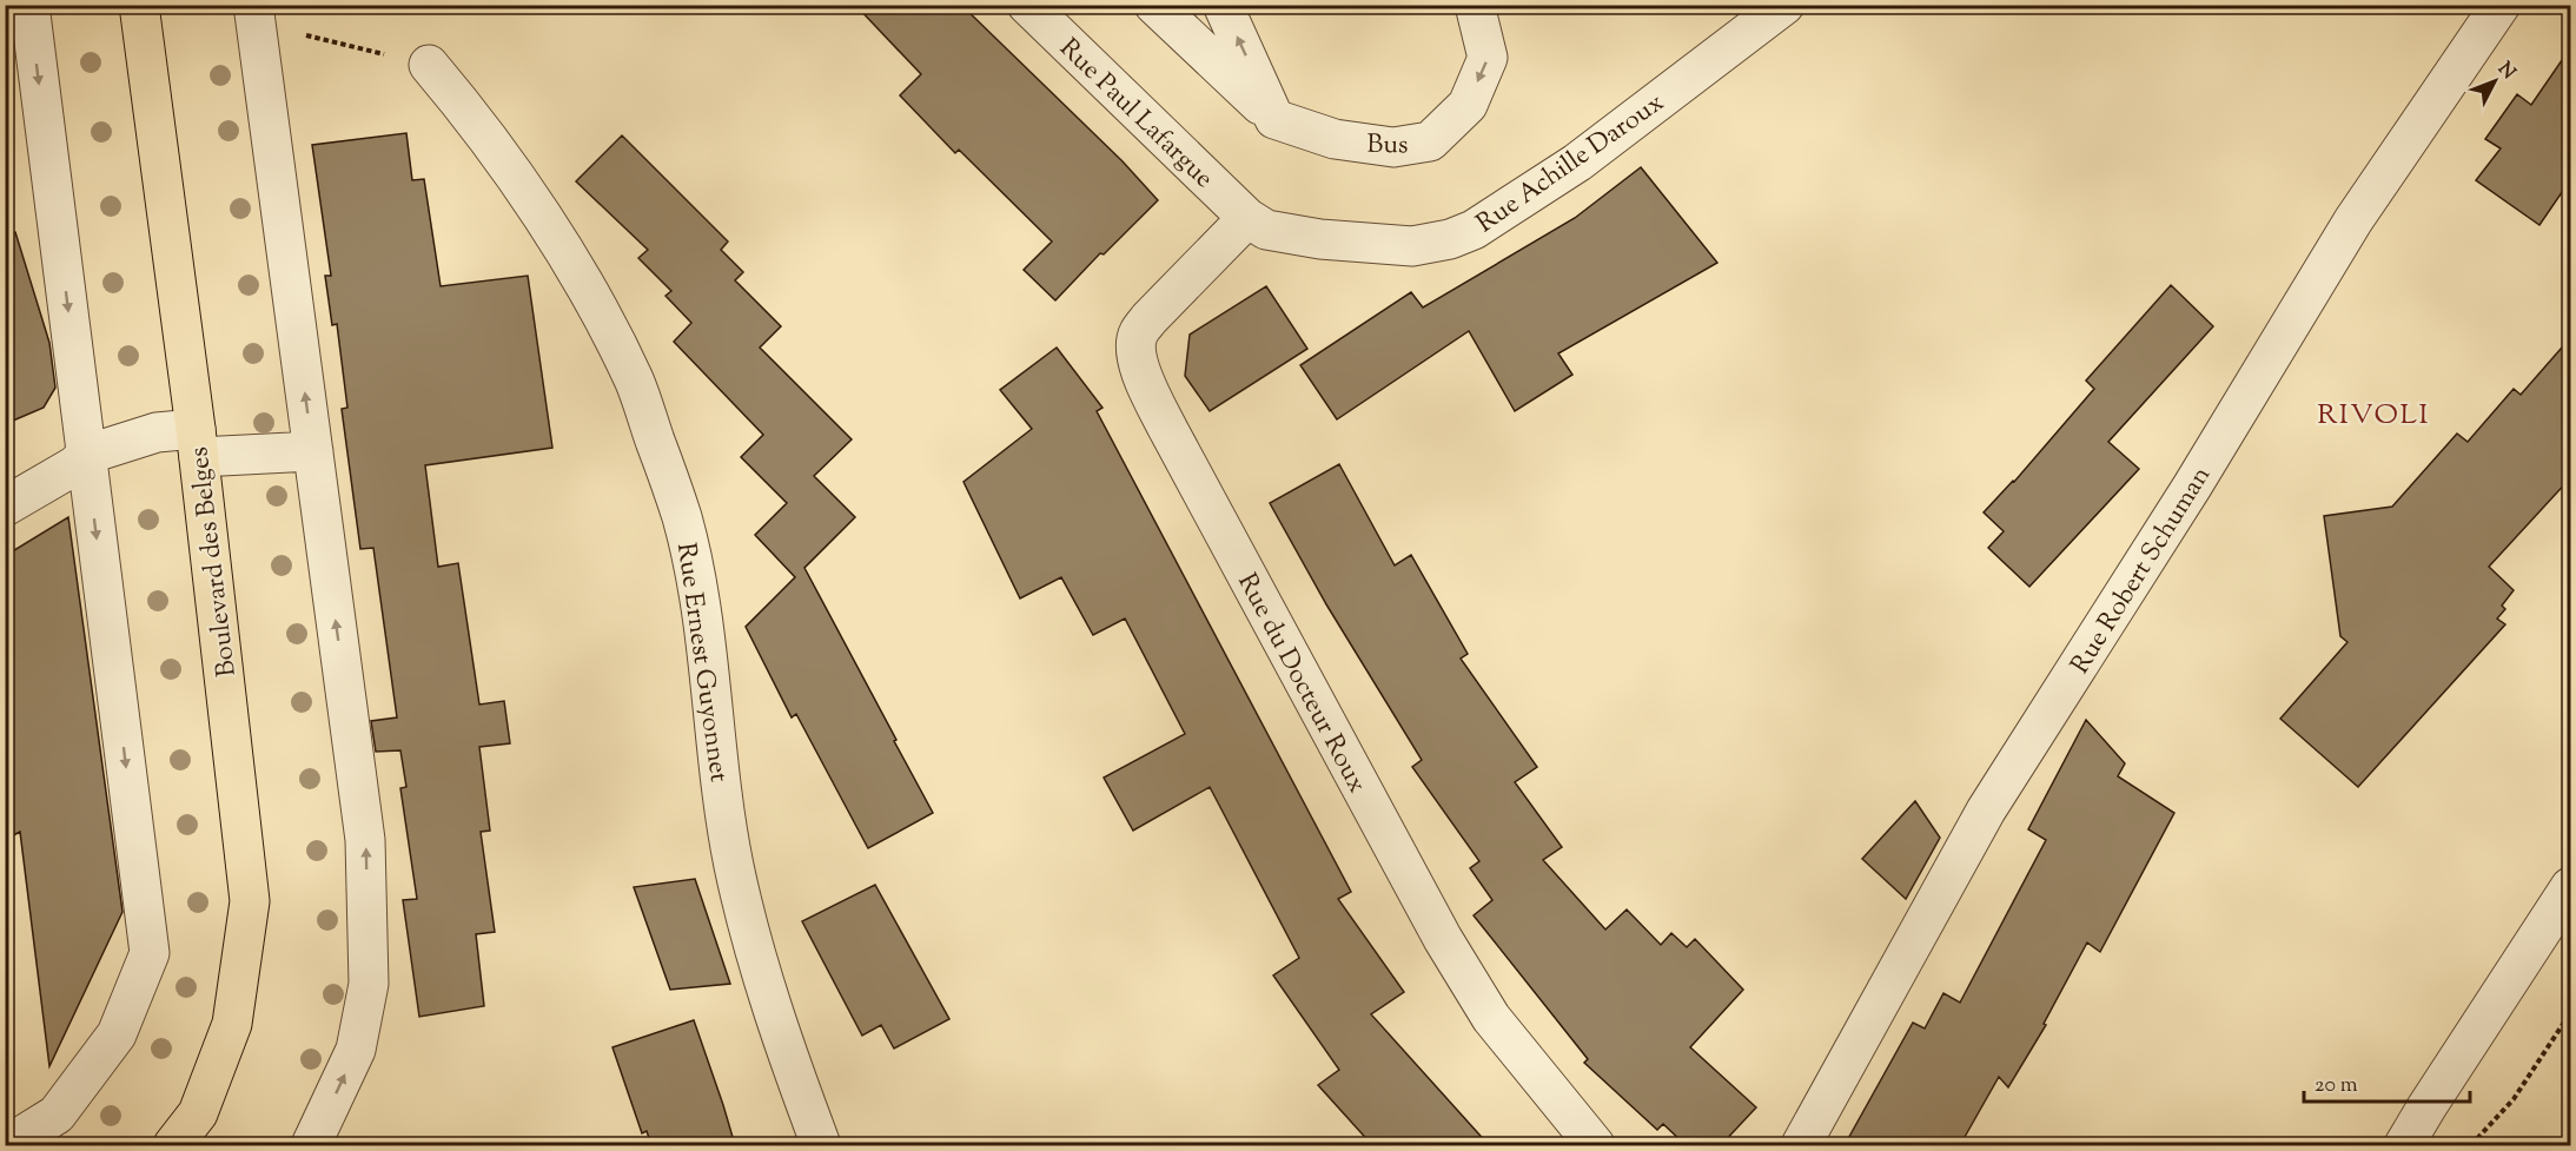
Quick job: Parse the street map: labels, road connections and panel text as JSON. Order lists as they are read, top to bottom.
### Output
{
  "streets": {
    "main road": ["Boulevard des Belges"],
    "street": [
      "Rue Paul Lafargue",
      "Bus",
      "Rue Achille Daroux",
      "Rue Robert Schuman",
      "Rue Ernest Guyonnet",
      "Rue du Docteur Roux"
    ]
  },
  "crossings": [
    ["Rue Paul Lafargue", "Rue Achille Daroux"],
    ["Rue Paul Lafargue", "Rue du Docteur Roux"],
    ["Rue Achille Daroux", "Rue du Docteur Roux"]
  ],
  "districts": ["RIVOLI"],
  "scale_bar": "20 m",
  "north": "top right"
}
